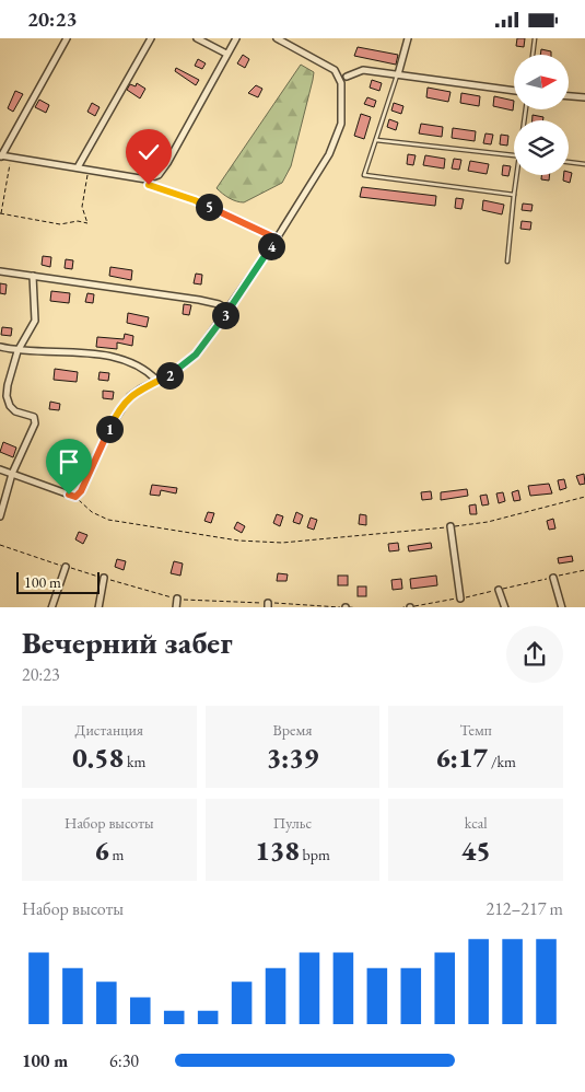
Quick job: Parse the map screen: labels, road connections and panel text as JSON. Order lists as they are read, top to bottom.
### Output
{
  "scale_bar": "100 m",
  "north": "right",
  "page": {
    "status": "20:23",
    "pins": [
      "5",
      "4",
      "3",
      "2",
      "1"
    ],
    "scale": "100 m",
    "heading": ["Вечерний забег", "20:23"],
    "stats": [
      ["Дистанция", "0.58 km"],
      ["Время", "3:39"],
      ["Темп", "6:17 /km"],
      ["Набор высоты", "6 m"],
      ["Пульс", "138 bpm"],
      ["kcal", "45"]
    ],
    "chart": ["Набор высоты", "212–217 m"],
    "list": [
      {
        "name": "100 m",
        "note": "6:30"
      }
    ]
  }
}
